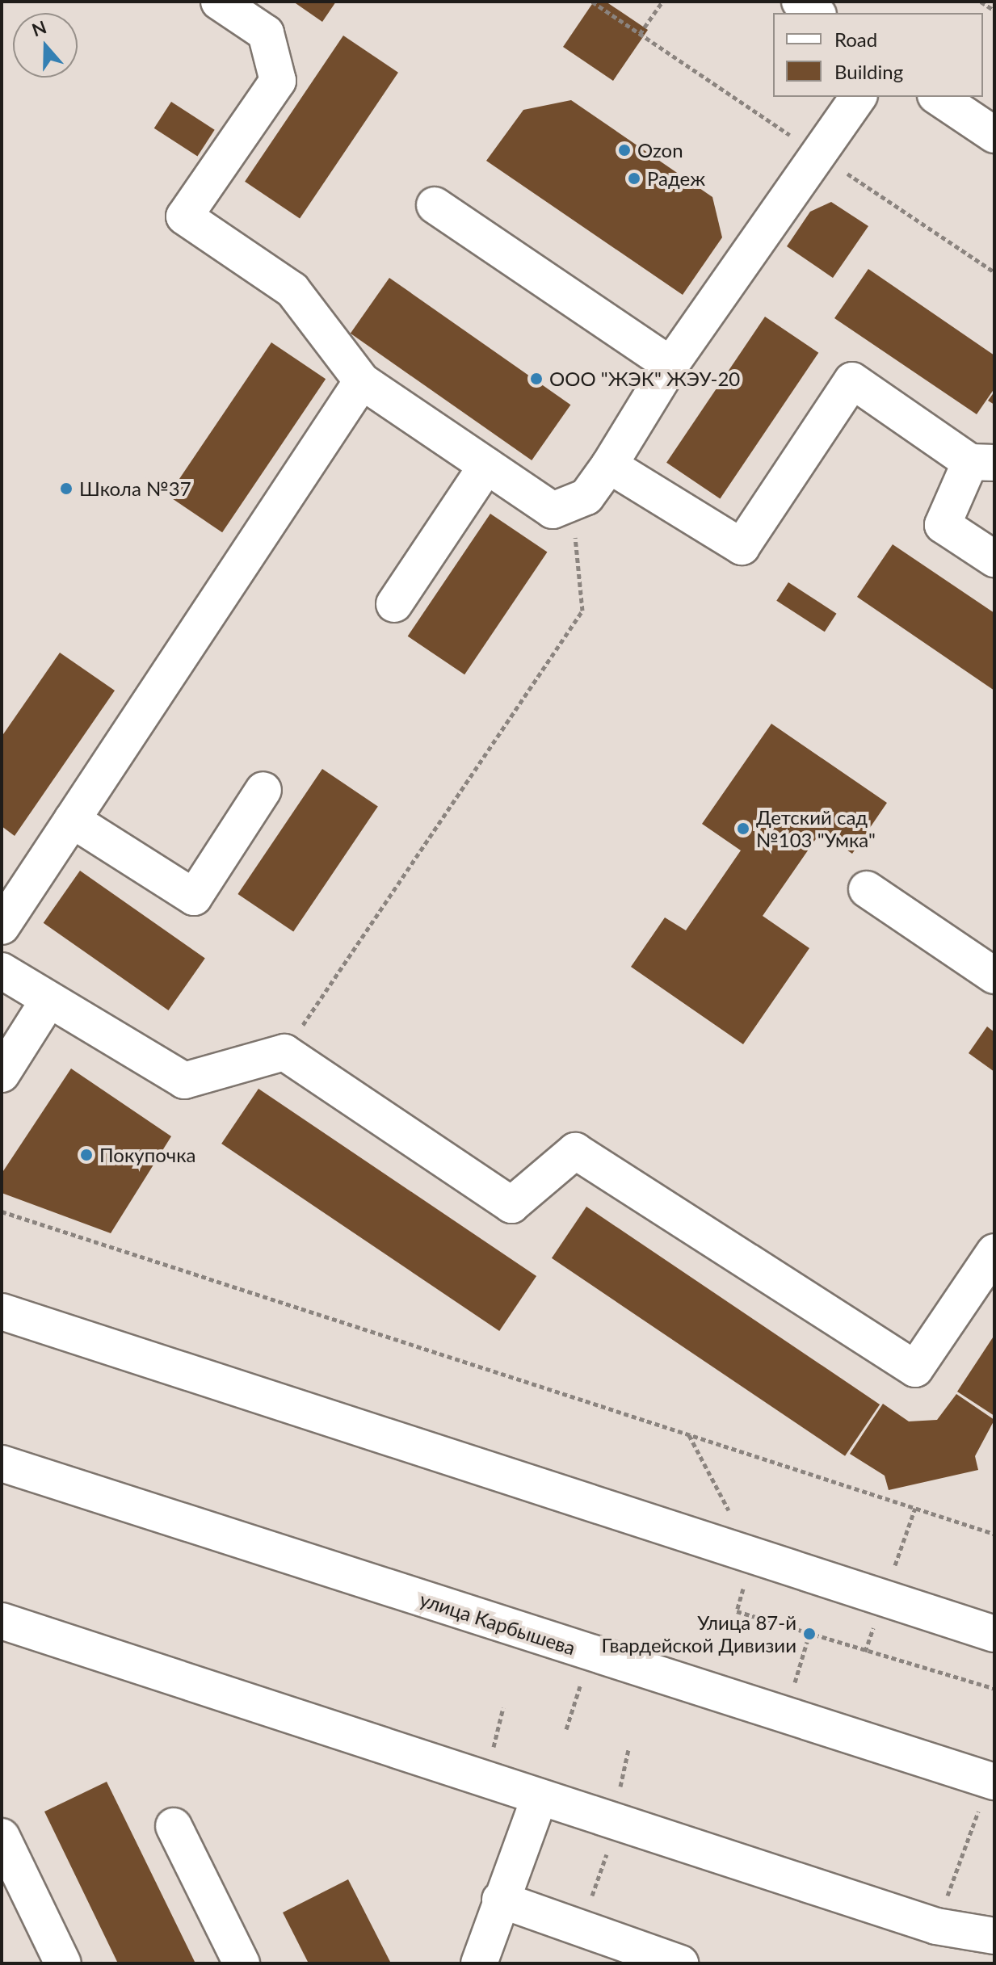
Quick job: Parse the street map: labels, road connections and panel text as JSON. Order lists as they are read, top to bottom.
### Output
{
  "streets": {
    "street": ["улица Карбышева"]
  },
  "places": [
    "Ozon",
    "Радеж",
    "ООО \"ЖЭК\" ЖЭУ-20",
    "Школа №37",
    "Детский сад №103 \"Умка\"",
    "Покупочка",
    "Улица 87-й Гвардейской Дивизии"
  ],
  "legend": ["Road", "Building"],
  "north": "top"
}
